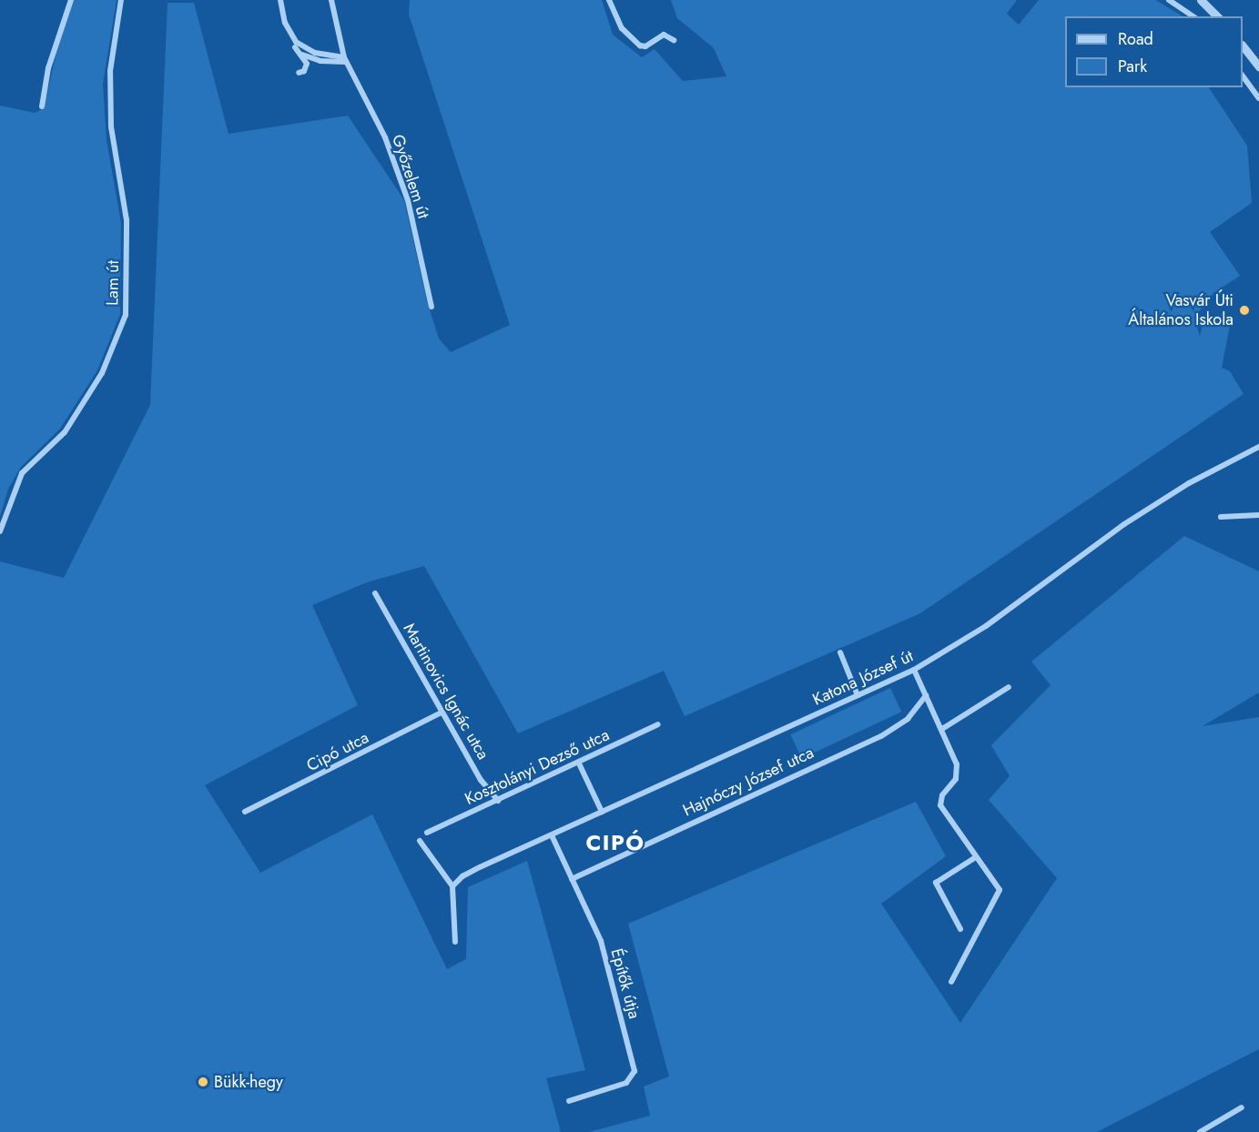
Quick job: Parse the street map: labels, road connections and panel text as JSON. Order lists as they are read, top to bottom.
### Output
{
  "streets": {
    "street": [
      "Győzelem út",
      "Lam út",
      "Katona József út",
      "Martinovics Ignác utca",
      "Cipó utca",
      "Kosztolányi Dezső utca",
      "Hajnóczy József utca",
      "Építők útja"
    ]
  },
  "crossings": [
    ["Katona József út", "Építők útja"],
    ["Martinovics Ignác utca", "Cipó utca"],
    ["Martinovics Ignác utca", "Kosztolányi Dezső utca"],
    ["Hajnóczy József utca", "Építők útja"]
  ],
  "districts": ["CIPÓ"],
  "places": ["Vasvár Úti Általános Iskola", "Bükk-hegy"],
  "legend": ["Road", "Park"]
}
